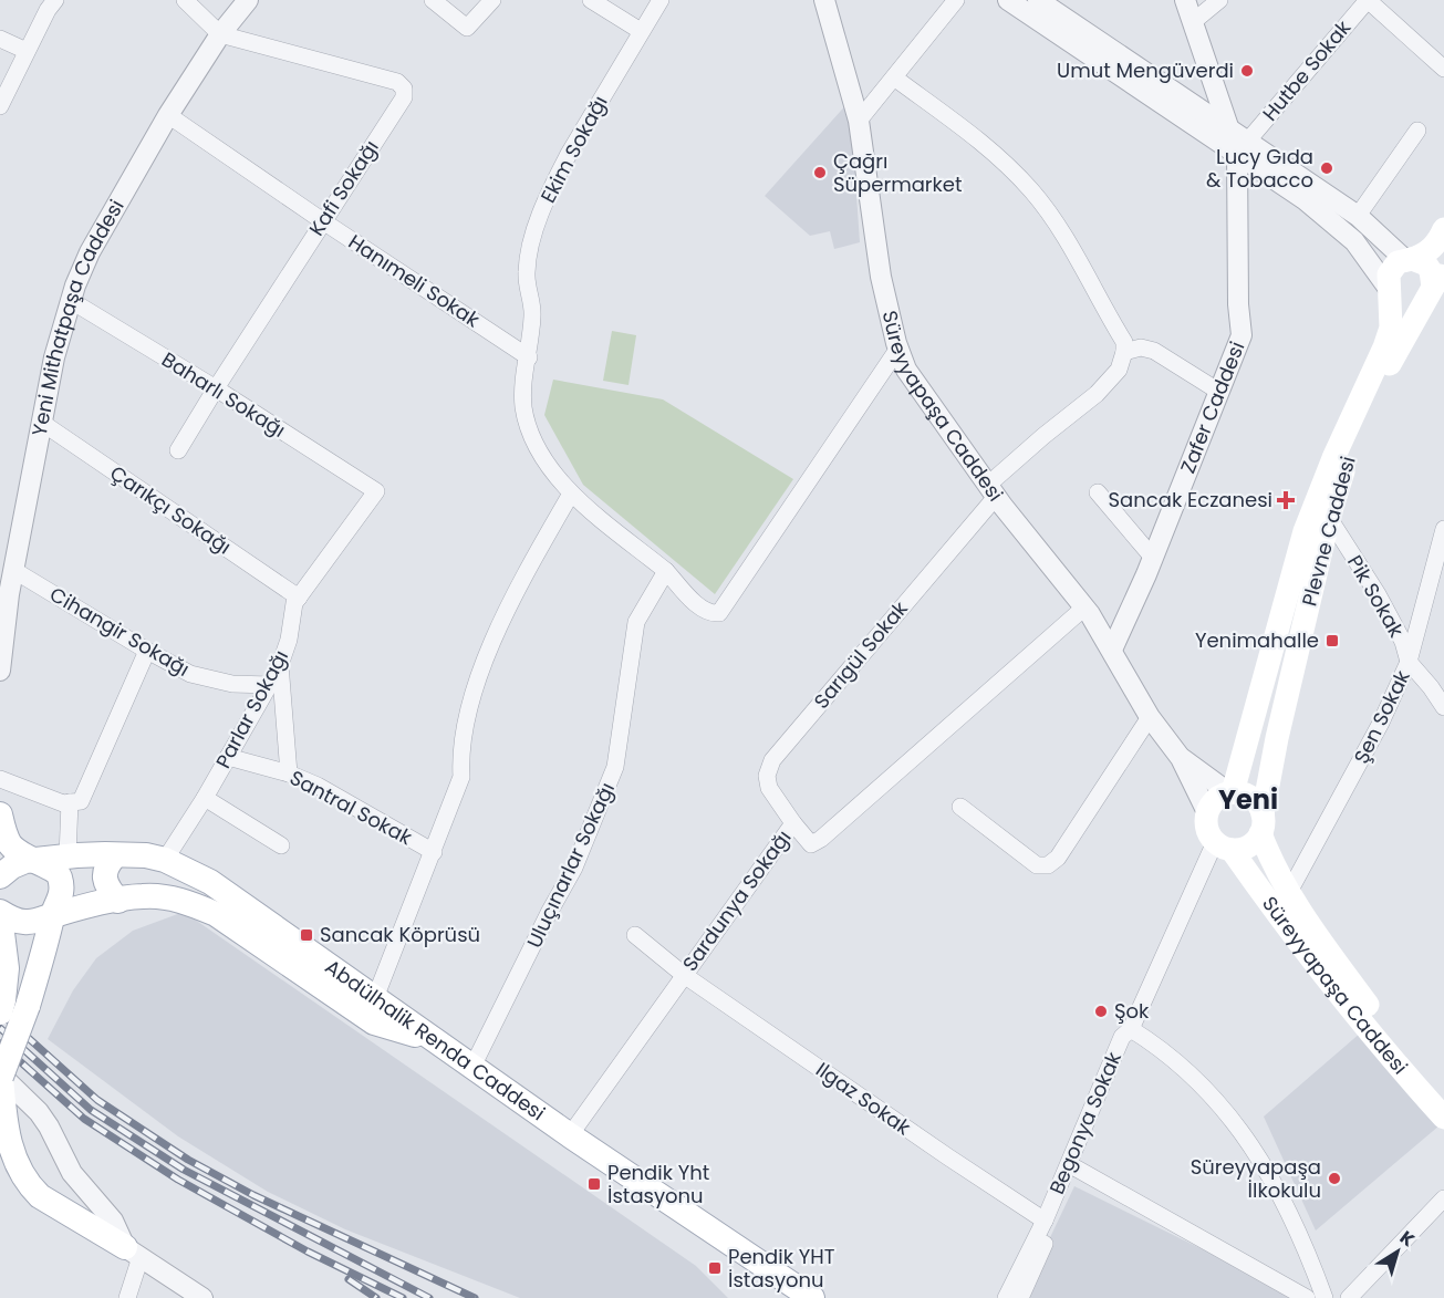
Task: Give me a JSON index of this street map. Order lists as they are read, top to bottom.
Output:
{
  "streets": {
    "main road": ["Süreyyapaşa Caddesi", "Plevne Caddesi", "Abdülhalik Renda Caddesi"],
    "street": [
      "Hutbe Sokak",
      "Ekim Sokağı",
      "Kafi Sokağı",
      "Hanımeli Sokak",
      "Yeni Mithatpaşa Caddesi",
      "Baharlı Sokağı",
      "Zafer Caddesi",
      "Çarıkçı Sokağı",
      "Pik Sokak",
      "Cihangir Sokağı",
      "Sarıgül Sokak",
      "Parlar Sokağı",
      "Şen Sokak",
      "Santral Sokak",
      "Uluçınarlar Sokağı",
      "Sardunya Sokağı",
      "Ilgaz Sokak",
      "Begonya Sokak"
    ]
  },
  "crossings": [
    ["Hutbe Sokak", "Zafer Caddesi"],
    ["Ekim Sokağı", "Hanımeli Sokak"],
    ["Ekim Sokağı", "Uluçınarlar Sokağı"],
    ["Kafi Sokağı", "Hanımeli Sokak"],
    ["Kafi Sokağı", "Yeni Mithatpaşa Caddesi"],
    ["Kafi Sokağı", "Baharlı Sokağı"],
    ["Hanımeli Sokak", "Yeni Mithatpaşa Caddesi"],
    ["Yeni Mithatpaşa Caddesi", "Baharlı Sokağı"],
    ["Yeni Mithatpaşa Caddesi", "Çarıkçı Sokağı"],
    ["Yeni Mithatpaşa Caddesi", "Cihangir Sokağı"],
    ["Baharlı Sokağı", "Parlar Sokağı"],
    ["Süreyyapaşa Caddesi", "Zafer Caddesi"],
    ["Süreyyapaşa Caddesi", "Plevne Caddesi"],
    ["Süreyyapaşa Caddesi", "Sarıgül Sokak"],
    ["Süreyyapaşa Caddesi", "Şen Sokak"],
    ["Süreyyapaşa Caddesi", "Sardunya Sokağı"],
    ["Süreyyapaşa Caddesi", "Begonya Sokak"],
    ["Çarıkçı Sokağı", "Parlar Sokağı"],
    ["Plevne Caddesi", "Pik Sokak"],
    ["Plevne Caddesi", "Begonya Sokak"],
    ["Pik Sokak", "Şen Sokak"],
    ["Cihangir Sokağı", "Parlar Sokağı"],
    ["Sarıgül Sokak", "Sardunya Sokağı"],
    ["Parlar Sokağı", "Santral Sokak"],
    ["Parlar Sokağı", "Abdülhalik Renda Caddesi"],
    ["Uluçınarlar Sokağı", "Abdülhalik Renda Caddesi"],
    ["Sardunya Sokağı", "Abdülhalik Renda Caddesi"],
    ["Sardunya Sokağı", "Ilgaz Sokak"],
    ["Ilgaz Sokak", "Begonya Sokak"]
  ],
  "districts": ["Yeni"],
  "places": {
    "other": [
      "Umut Mengüverdi",
      "Lucy Gıda & Tobacco",
      "Çağrı Süpermarket",
      "Şok",
      "Süreyyapaşa İlkokulu"
    ],
    "health": ["Sancak Eczanesi"],
    "transit": [
      "Yenimahalle",
      "Sancak Köprüsü",
      "Pendik Yht İstasyonu",
      "Pendik YHT İstasyonu"
    ]
  },
  "north": "top right"
}
